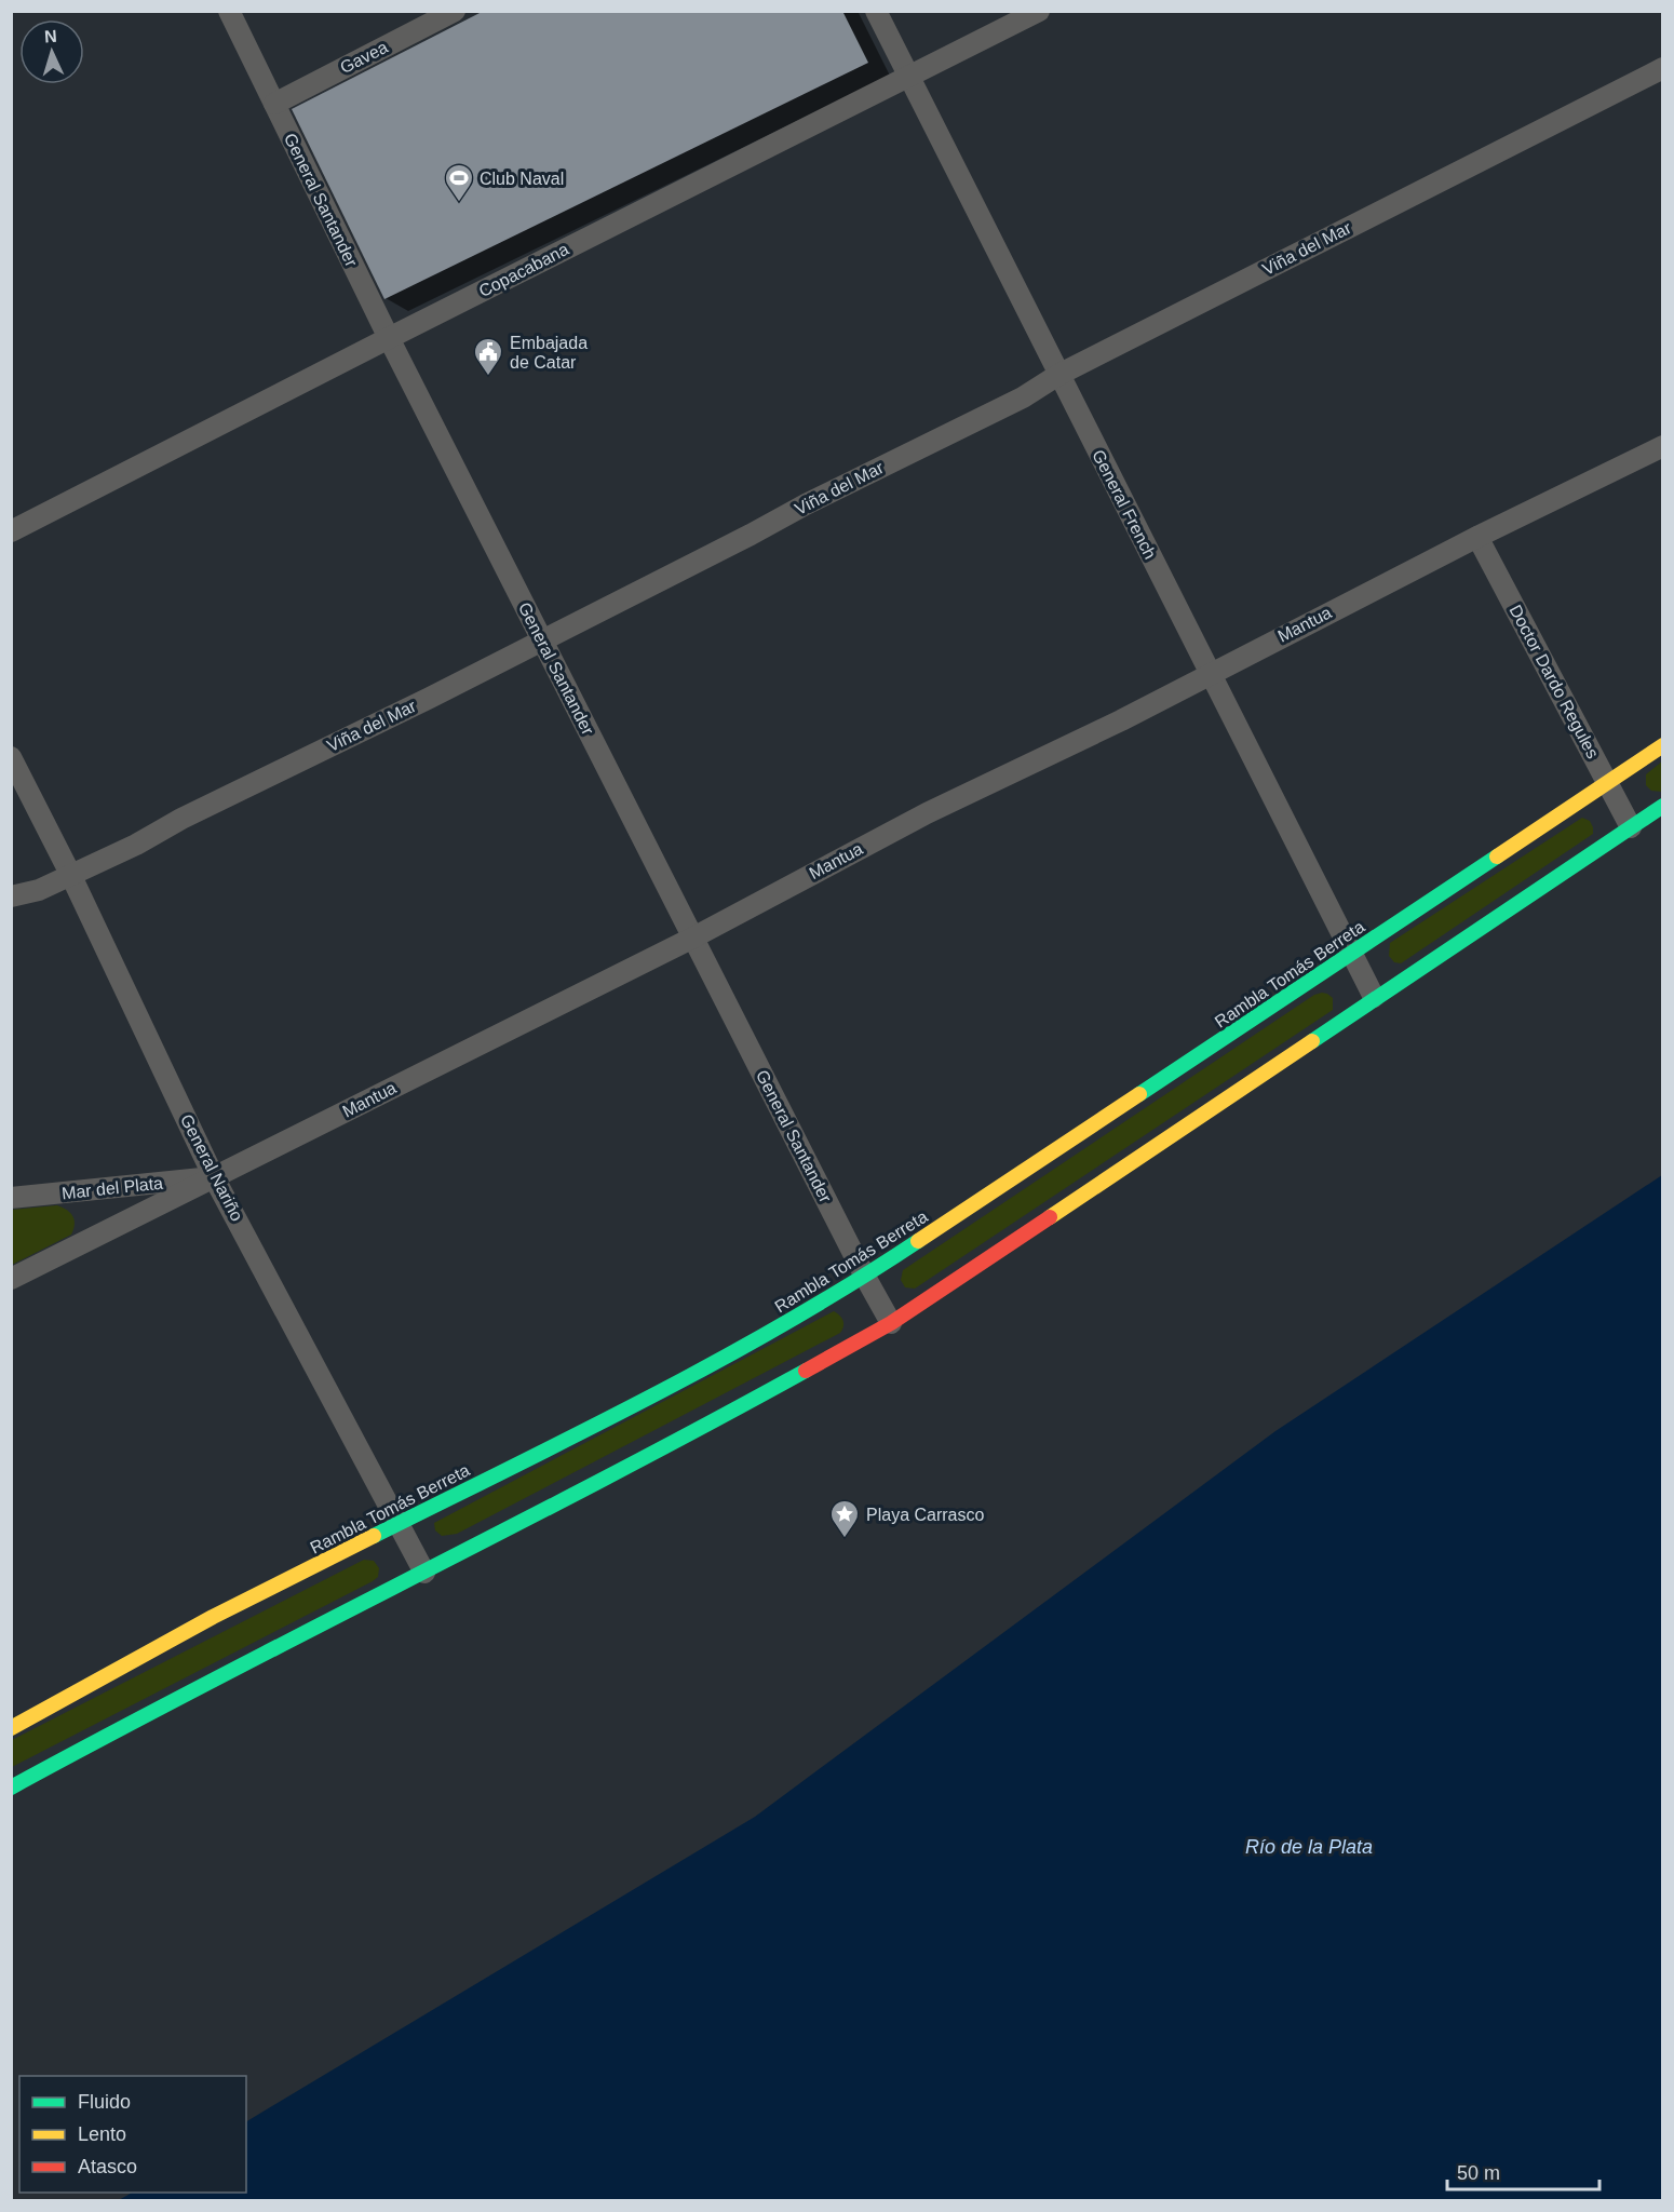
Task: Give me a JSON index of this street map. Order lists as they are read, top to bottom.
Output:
{
  "streets": {
    "main road": ["Rambla Tomás Berreta"],
    "street": [
      "Gavea",
      "General Santander",
      "Viña del Mar",
      "Copacabana",
      "General French",
      "Mantua",
      "Doctor Dardo Regules",
      "General Nariño",
      "Mar del Plata"
    ]
  },
  "crossings": [
    ["Gavea", "General Santander"],
    ["General Santander", "Viña del Mar"],
    ["General Santander", "Copacabana"],
    ["General Santander", "Mantua"],
    ["General Santander", "Rambla Tomás Berreta"],
    ["Viña del Mar", "General French"],
    ["Viña del Mar", "General Nariño"],
    ["Copacabana", "General French"],
    ["General French", "Mantua"],
    ["General French", "Rambla Tomás Berreta"],
    ["Mantua", "Doctor Dardo Regules"],
    ["Mantua", "General Nariño"],
    ["Mantua", "Mar del Plata"],
    ["Doctor Dardo Regules", "Rambla Tomás Berreta"],
    ["Rambla Tomás Berreta", "General Nariño"],
    ["General Nariño", "Mar del Plata"]
  ],
  "water": ["Río de la Plata"],
  "places": {
    "sports": ["Club Naval"],
    "public building": ["Embajada de Catar"],
    "place": ["Playa Carrasco"]
  },
  "legend": ["Fluido", "Lento", "Atasco"],
  "scale_bar": "50 m",
  "north": "top"
}
